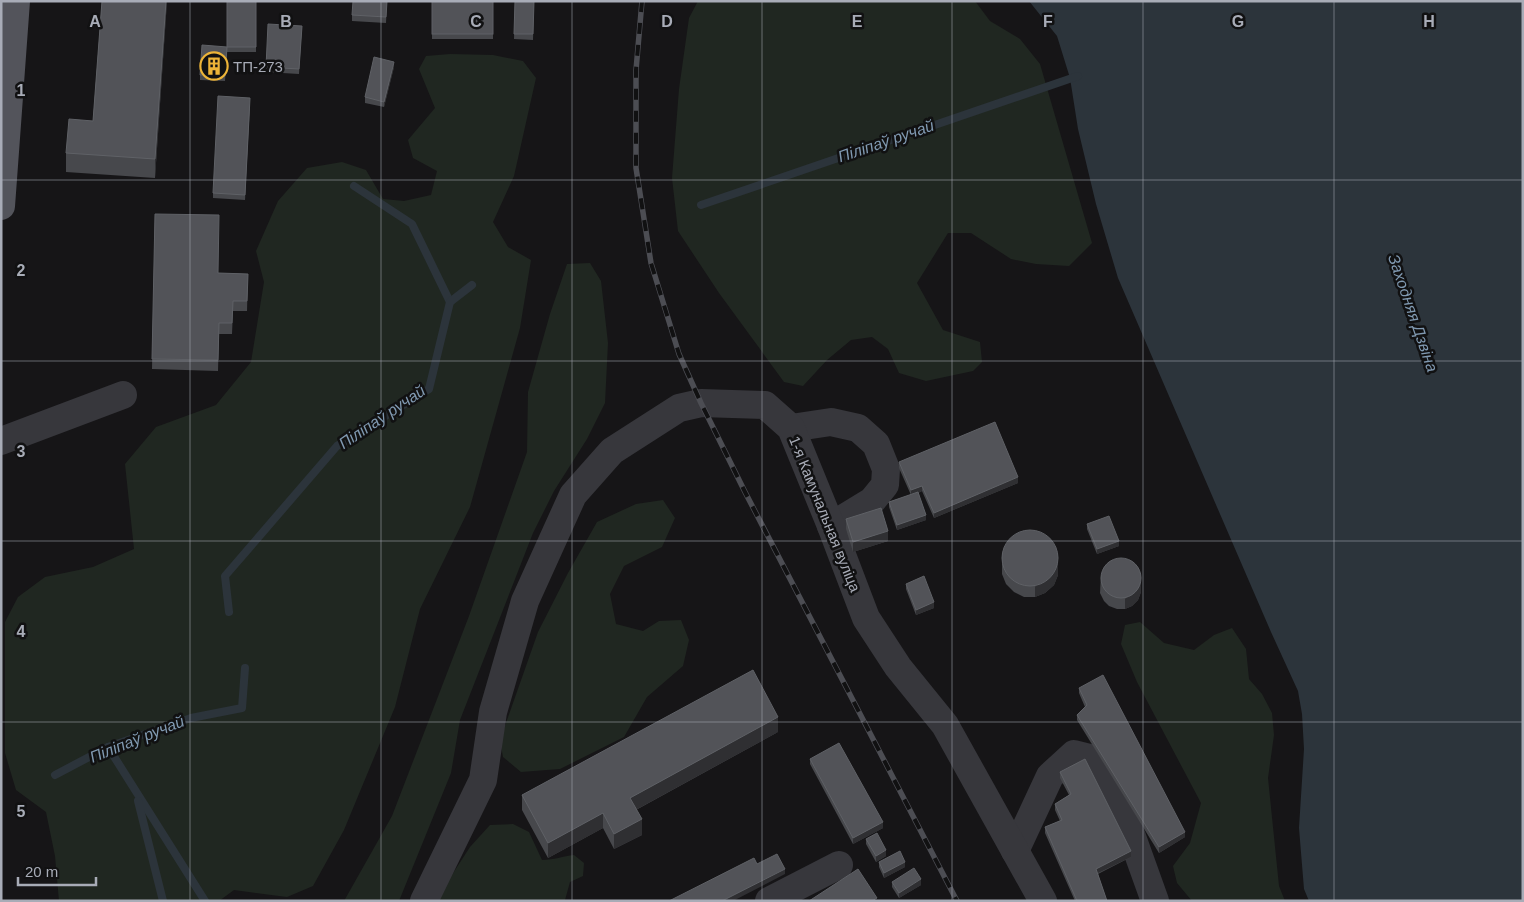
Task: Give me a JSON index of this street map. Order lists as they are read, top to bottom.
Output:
{
  "streets": {
    "street": ["1-я Камунальная вуліца"]
  },
  "water": ["Піліпаў ручай", "Заходняя Дзвіна"],
  "places": {
    "building": ["ТП-273"]
  },
  "scale_bar": "20 m",
  "grid": {
    "columns": [
      "A",
      "B",
      "C",
      "D",
      "E",
      "F",
      "G",
      "H"
    ],
    "rows": [
      "1",
      "2",
      "3",
      "4",
      "5"
    ]
  }
}
